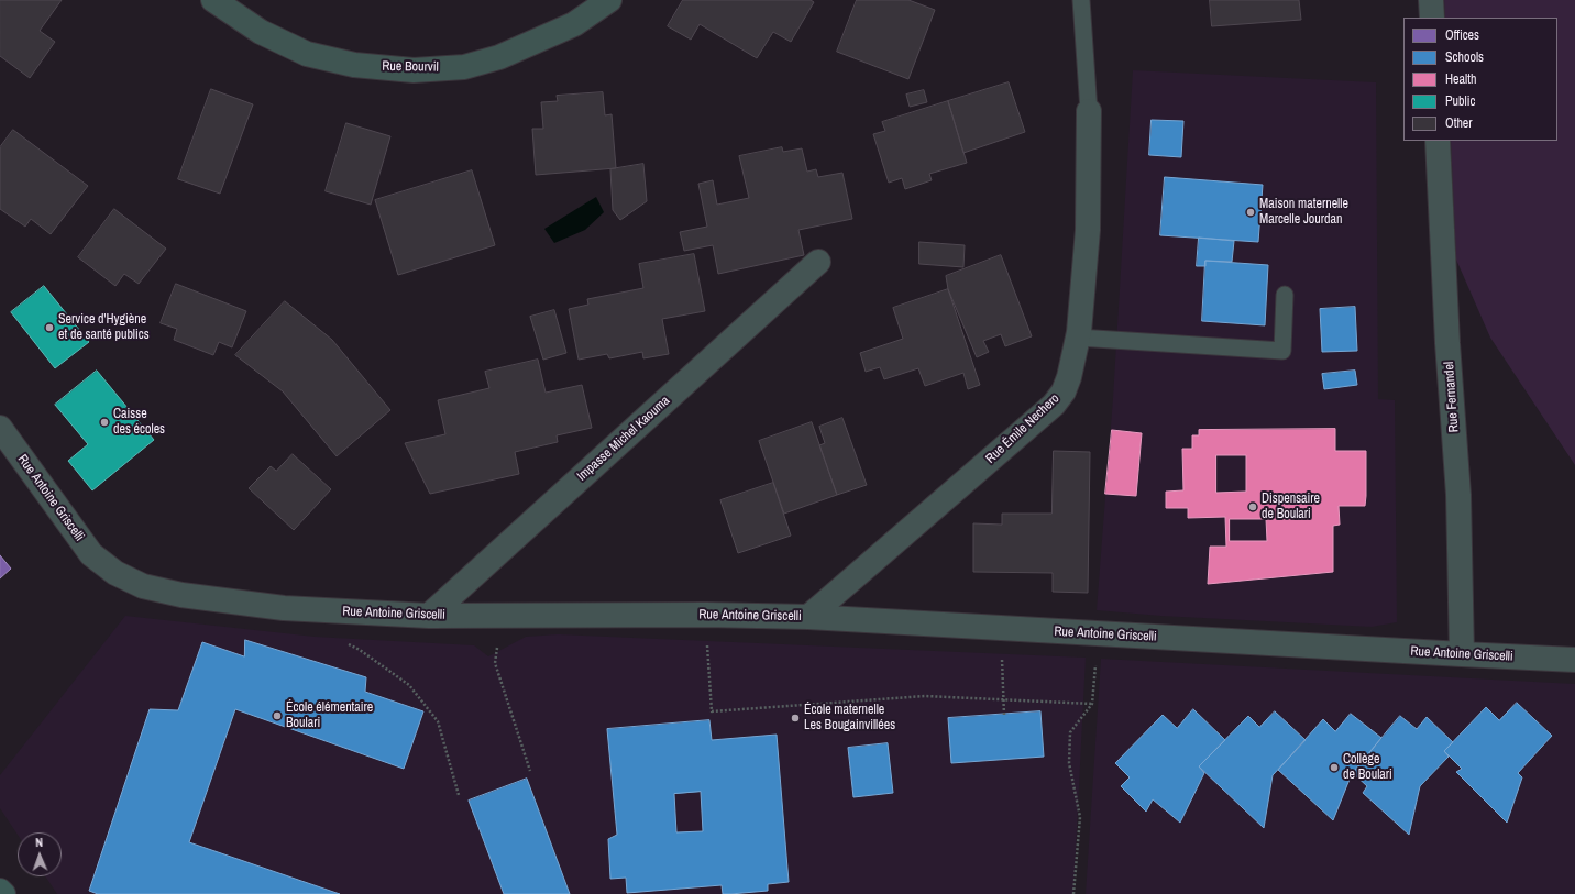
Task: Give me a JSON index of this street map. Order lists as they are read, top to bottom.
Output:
{
  "streets": {
    "street": [
      "Rue Bourvil",
      "Rue Fernandel",
      "Rue Émile Nechero",
      "Impasse Michel Kaouma",
      "Rue Antoine Griscelli"
    ]
  },
  "crossings": [
    ["Rue Fernandel", "Rue Antoine Griscelli"],
    ["Rue Émile Nechero", "Rue Antoine Griscelli"],
    ["Impasse Michel Kaouma", "Rue Antoine Griscelli"]
  ],
  "places": [
    "Maison maternelle Marcelle Jourdan",
    "Service d'Hygiène et de santé publics",
    "Caisse des écoles",
    "Dispensaire de Boulari",
    "École élémentaire Boulari",
    "École maternelle Les Bougainvillées",
    "Collège de Boulari"
  ],
  "legend": [
    "Offices",
    "Schools",
    "Health",
    "Public",
    "Other"
  ],
  "north": "top"
}
